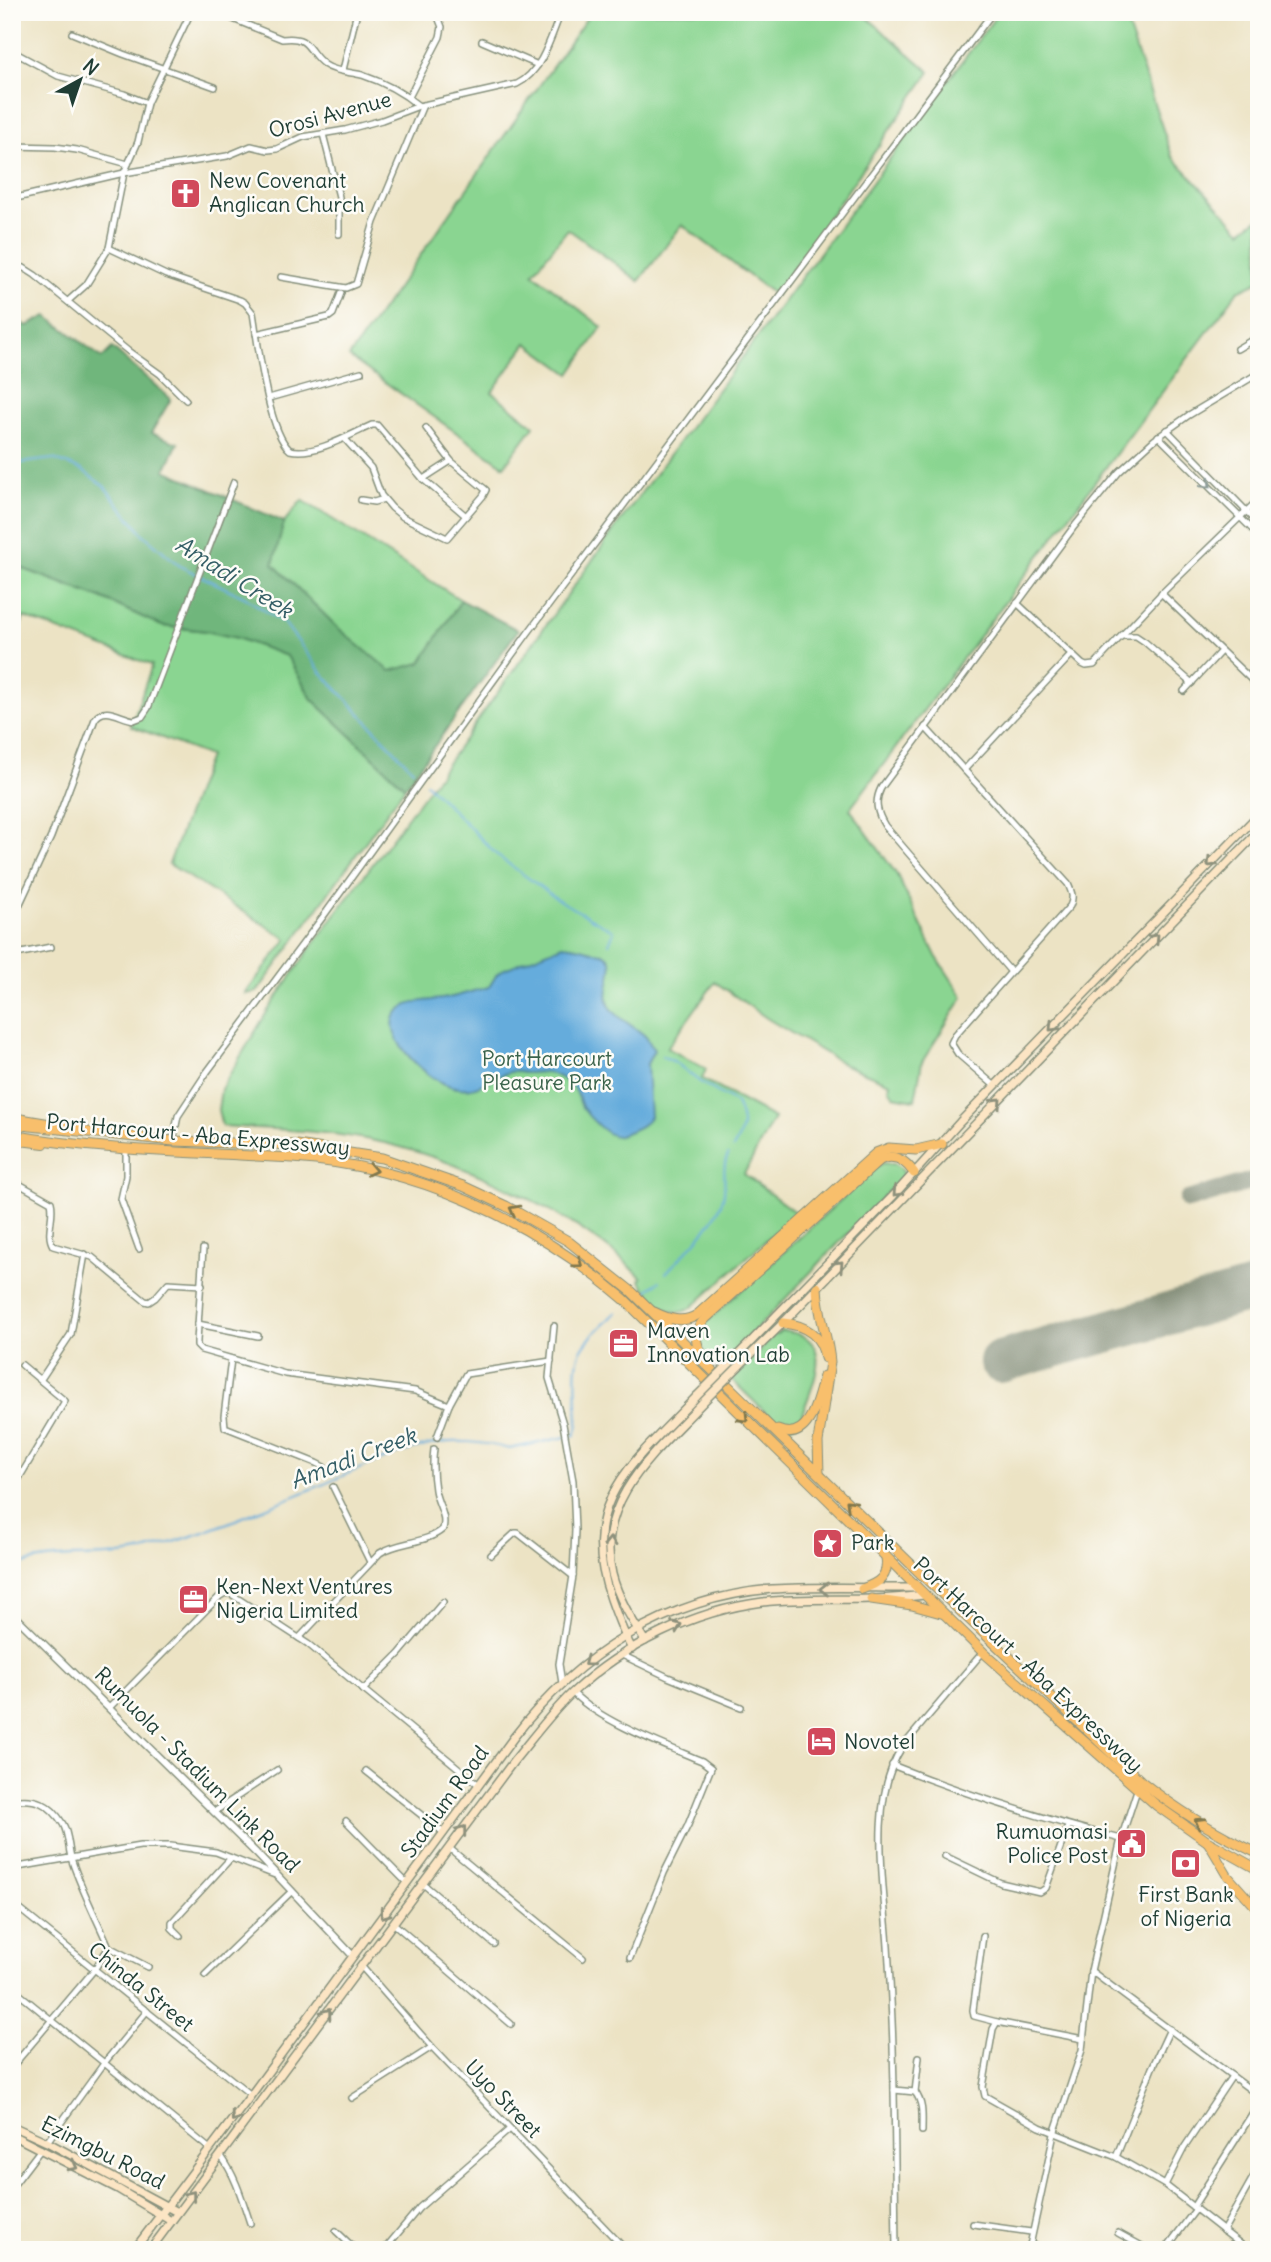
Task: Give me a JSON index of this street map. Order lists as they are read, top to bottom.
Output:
{
  "streets": {
    "highway": ["Port Harcourt - Aba Expressway"],
    "main road": ["Stadium Road", "Ezimgbu Road"],
    "street": [
      "Orosi Avenue",
      "Rumuola - Stadium Link Road",
      "Chinda Street",
      "Uyo Street"
    ]
  },
  "crossings": [
    ["Port Harcourt - Aba Expressway", "Stadium Road"],
    ["Rumuola - Stadium Link Road", "Stadium Road"],
    ["Stadium Road", "Chinda Street"],
    ["Stadium Road", "Uyo Street"],
    ["Stadium Road", "Ezimgbu Road"]
  ],
  "water": ["Amadi Creek"],
  "parks": ["Port Harcourt Pleasure Park"],
  "places": {
    "church": ["New Covenant Anglican Church"],
    "office": ["Maven Innovation Lab", "Ken-Next Ventures Nigeria Limited"],
    "place": ["Park"],
    "hotel": ["Novotel"],
    "public building": ["Rumuomasi Police Post"],
    "bank": ["First Bank of Nigeria"]
  },
  "north": "top right"
}
